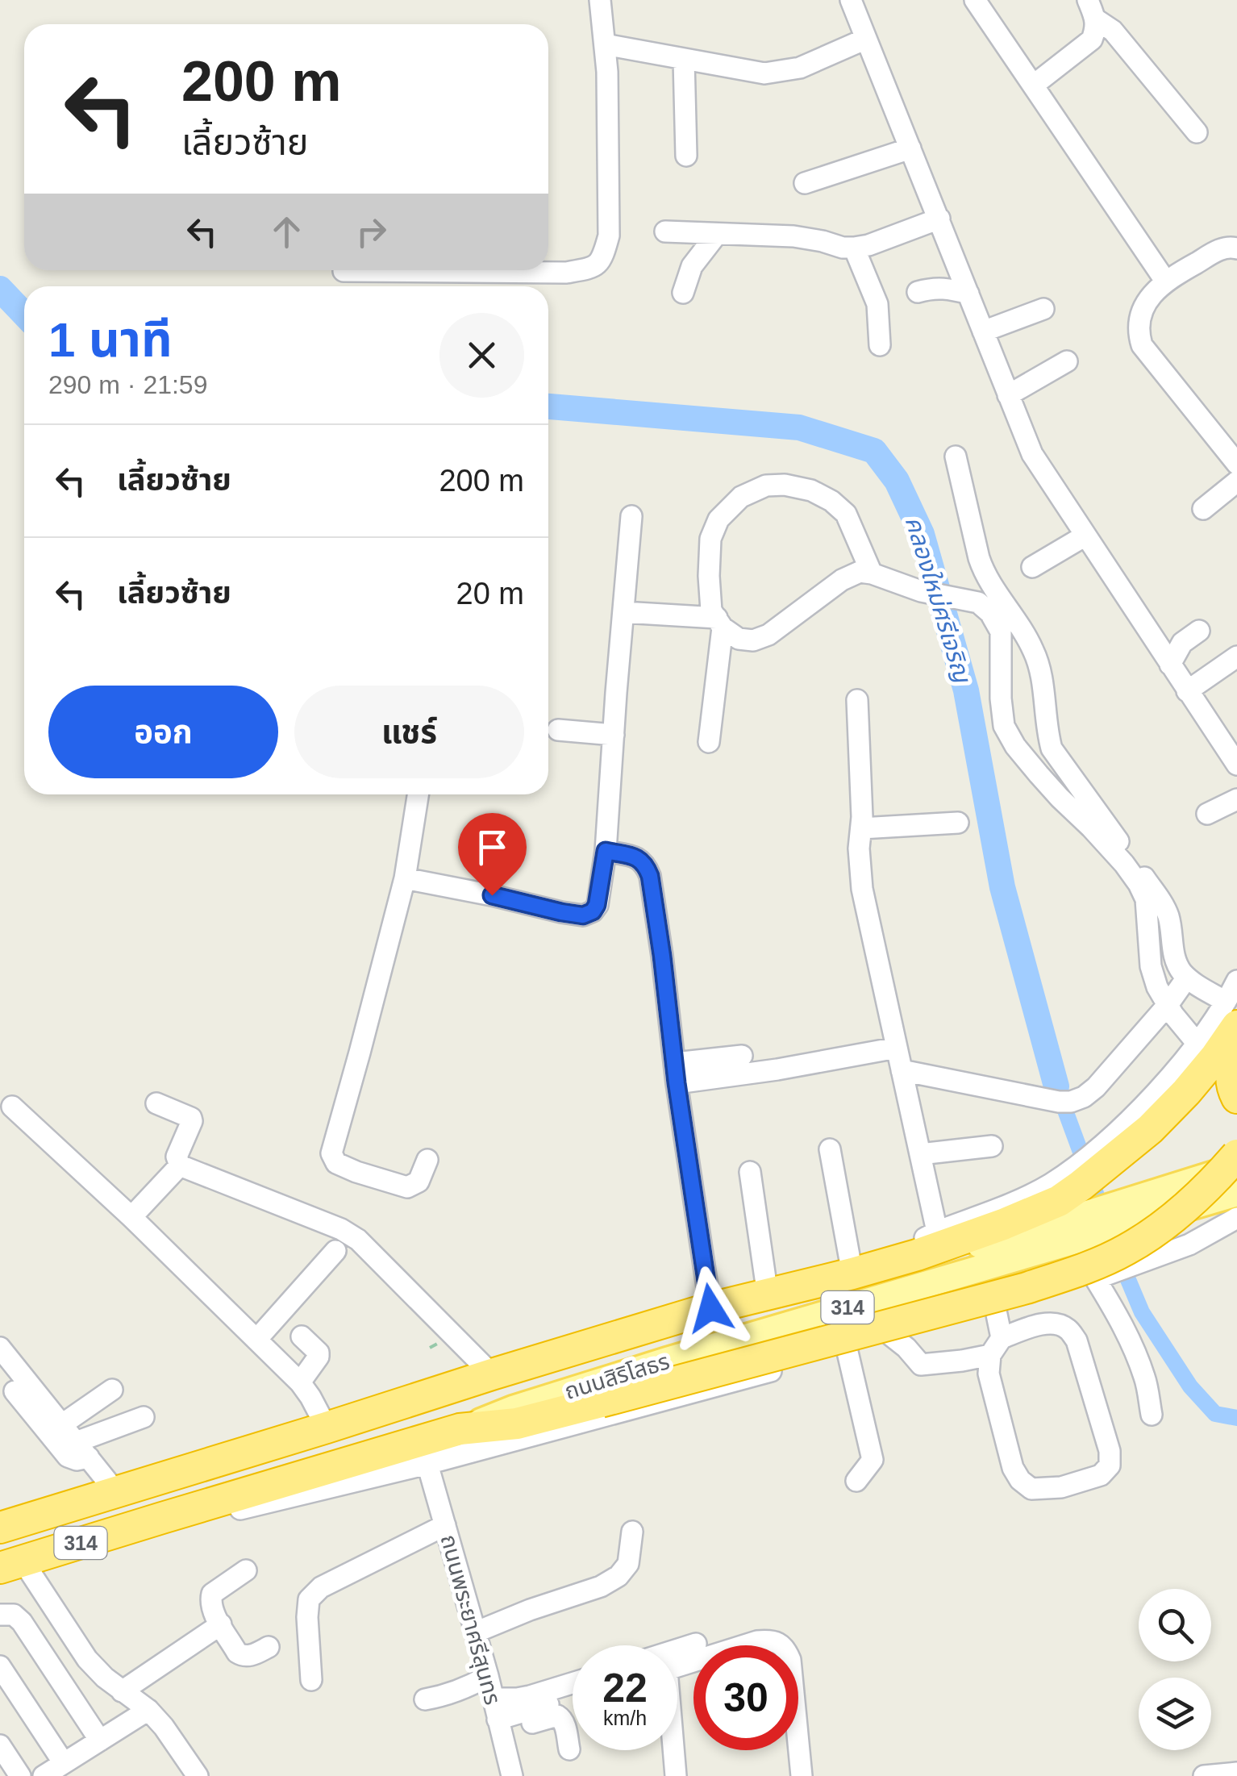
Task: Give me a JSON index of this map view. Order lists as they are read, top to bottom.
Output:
{
  "streets": {
    "highway": ["314", "ถนนสิริโสธร"],
    "street": ["ถนนพระยาศรีสุนทร"]
  },
  "water": ["คลองใหม่ศรีเจริญ"],
  "page": {
    "turn": ["200 m", "เลี้ยวซ้าย"],
    "heading": ["1 นาที", "290 m · 21:59"],
    "list": [
      {
        "name": "เลี้ยวซ้าย",
        "value": "200 m"
      },
      {
        "name": "เลี้ยวซ้าย",
        "value": "20 m"
      }
    ],
    "buttons": ["ออก", "แชร์"],
    "speed": "22 km/h",
    "limit": "30"
  }
}
